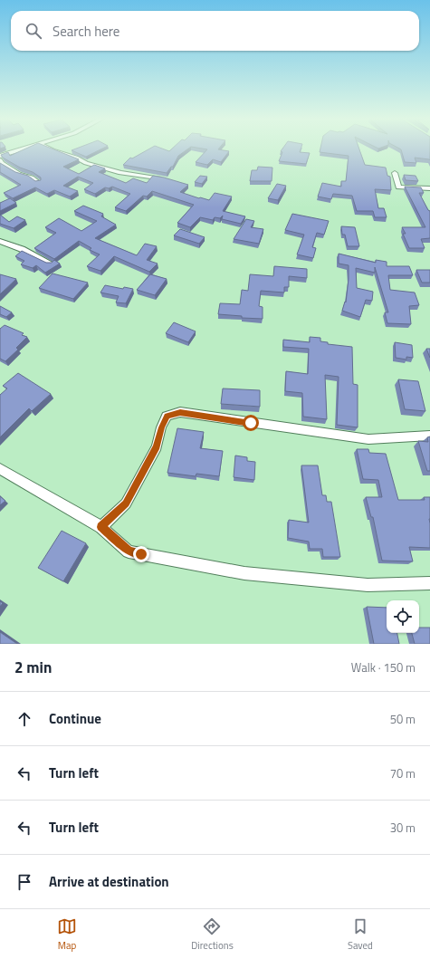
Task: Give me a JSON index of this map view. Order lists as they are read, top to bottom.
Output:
{
  "page": {
    "search": "Search here",
    "heading": ["2 min", "Walk · 150 m"],
    "list": [
      ["Continue", "50 m"],
      ["Turn left", "70 m"],
      ["Turn left", "30 m"],
      "Arrive at destination"
    ],
    "nav": ["Map", "Directions", "Saved"]
  }
}
